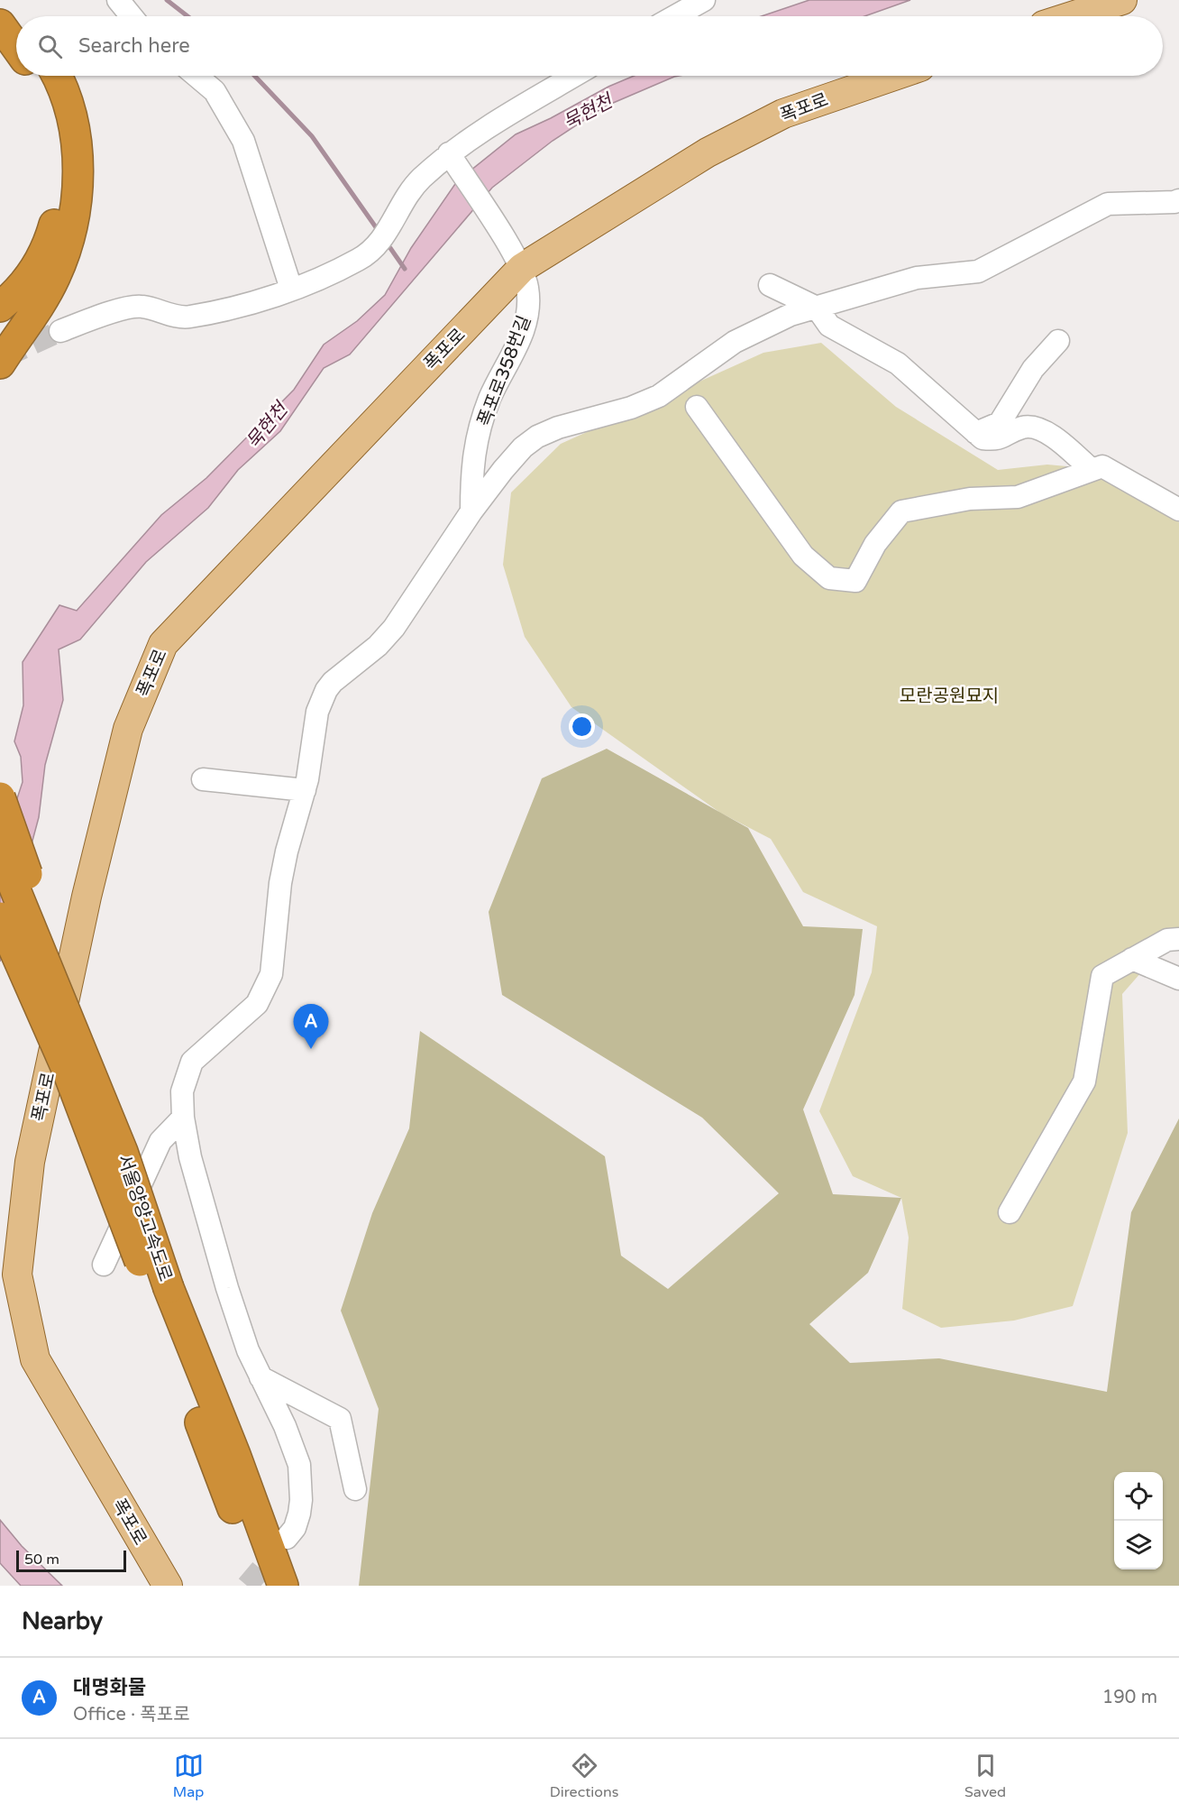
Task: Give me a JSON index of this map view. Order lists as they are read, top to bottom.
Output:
{
  "streets": {
    "highway": ["서울양양고속도로"],
    "main road": ["폭포로"],
    "street": ["폭포로358번길"]
  },
  "crossings": [
    ["폭포로", "폭포로358번길"]
  ],
  "water": ["묵현천"],
  "parks": ["모란공원묘지"],
  "scale_bar": "50 m",
  "page": {
    "search": "Search here",
    "pins": "A",
    "scale": "50 m",
    "heading": "Nearby",
    "list": [
      {
        "mark": "A",
        "name": "대명화물",
        "note": "Office · 폭포로",
        "value": "190 m"
      }
    ],
    "nav": ["Map", "Directions", "Saved"]
  }
}
